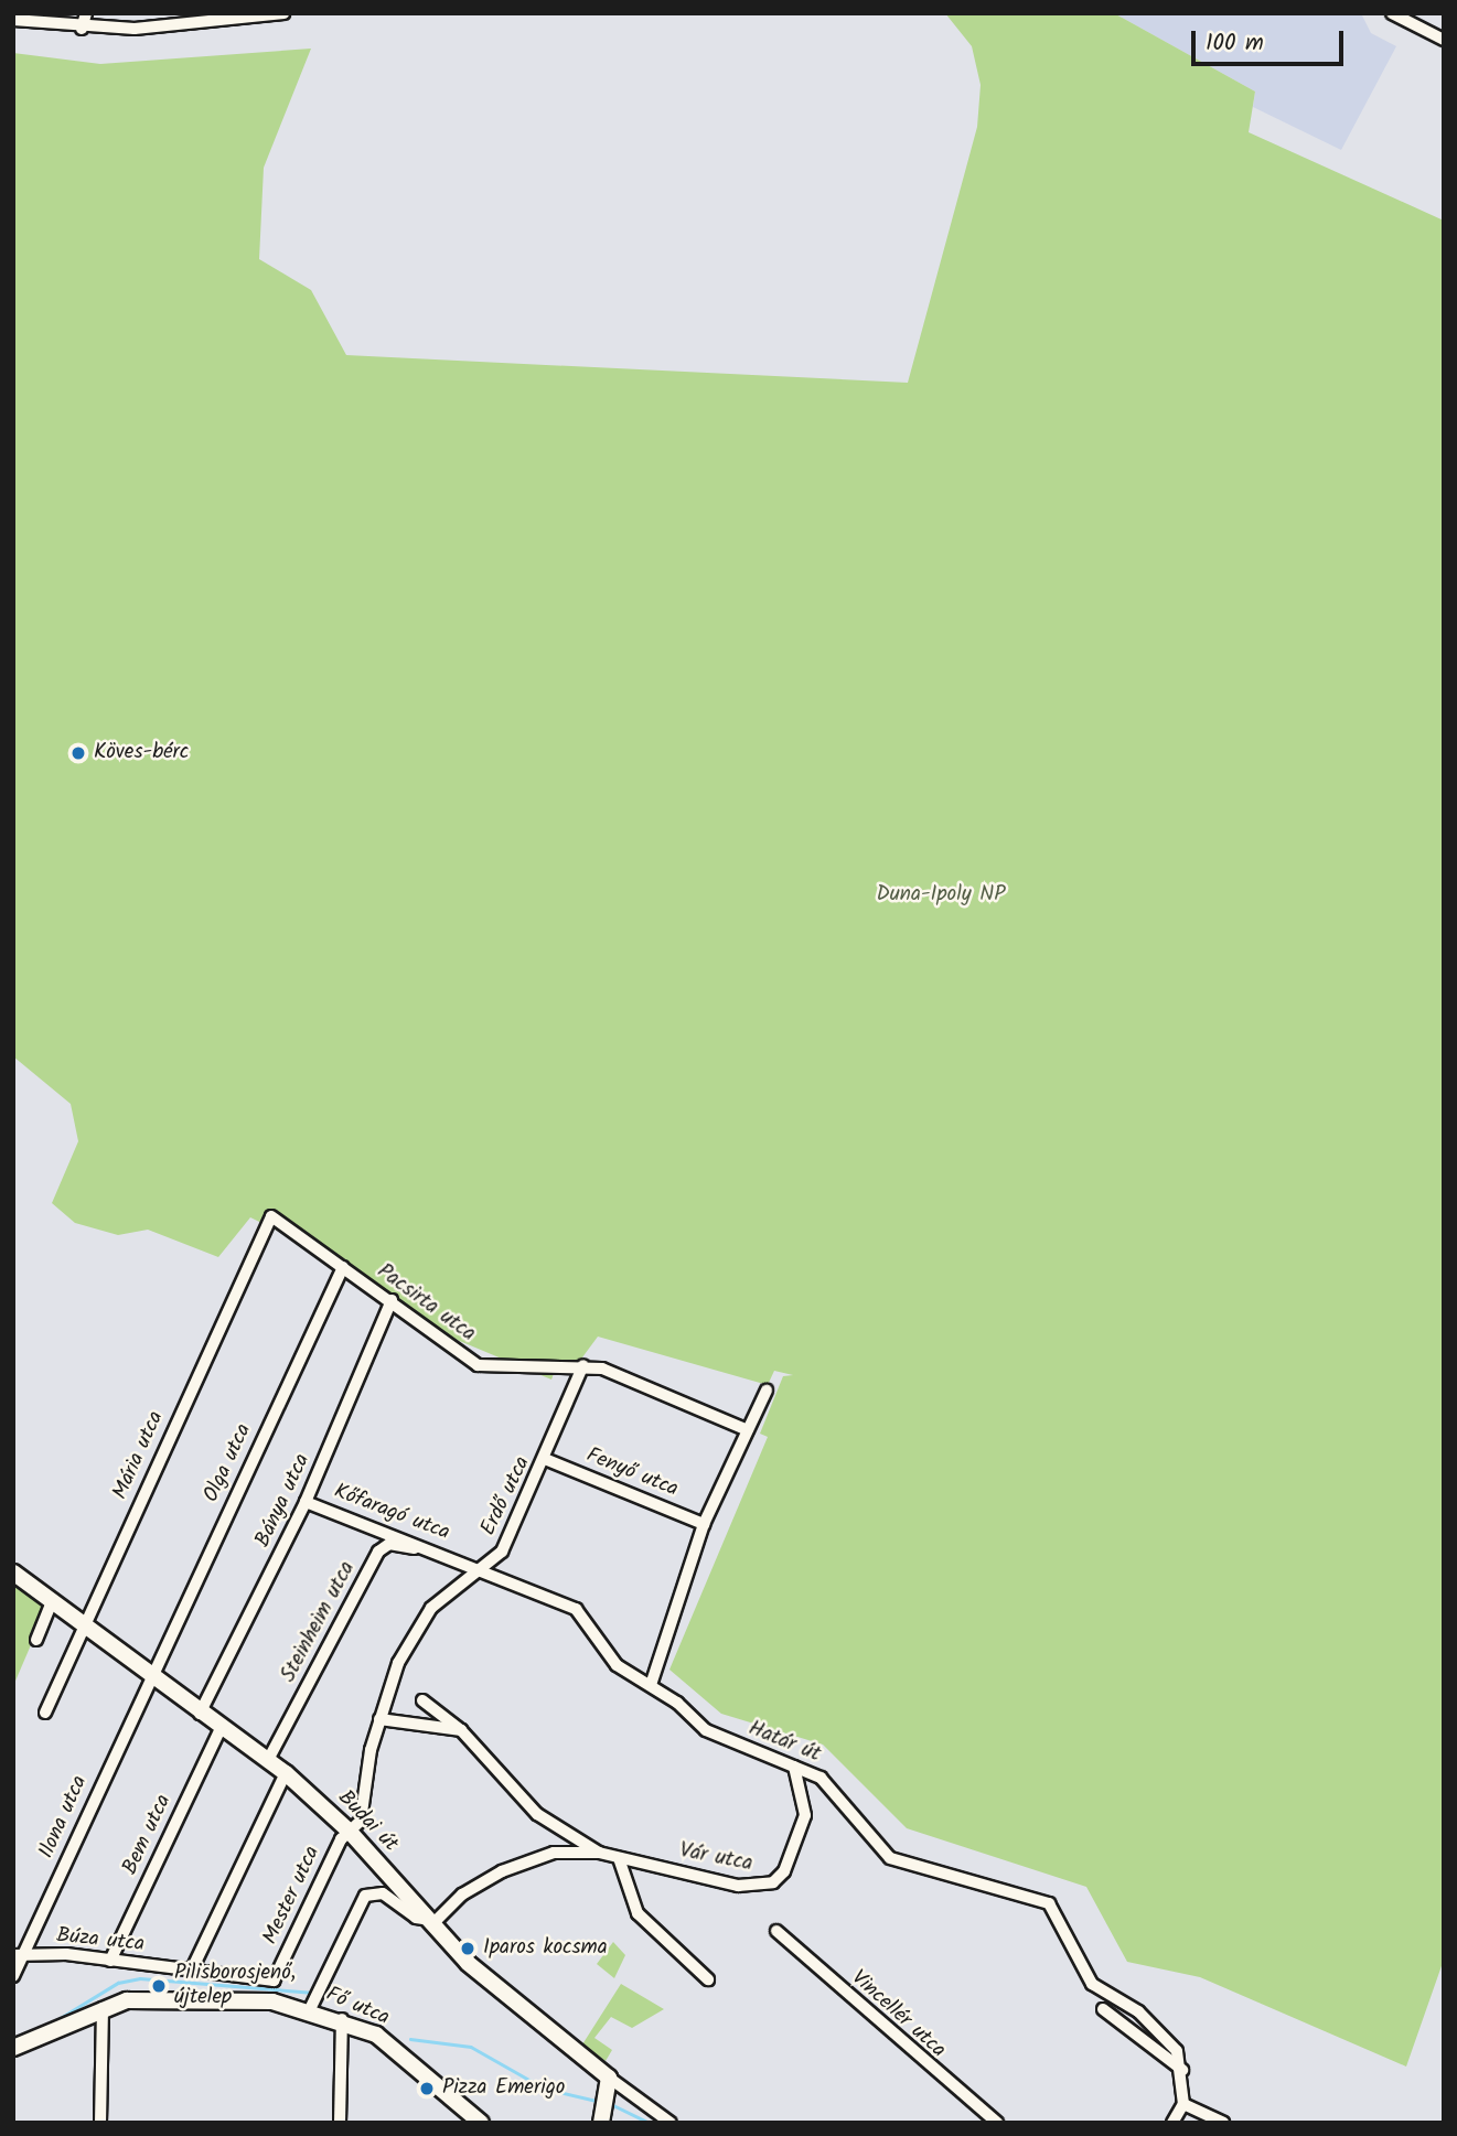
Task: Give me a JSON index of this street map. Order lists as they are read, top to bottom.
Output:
{
  "streets": {
    "street": [
      "Pacsirta utca",
      "Mária utca",
      "Olga utca",
      "Fenyő utca",
      "Erdő utca",
      "Bánya utca",
      "Kőfaragó utca",
      "Steinheim utca",
      "Határ út",
      "Ilona utca",
      "Budai út",
      "Bem utca",
      "Vár utca",
      "Mester utca",
      "Búza utca",
      "Fő utca",
      "Vincellér utca"
    ]
  },
  "crossings": [
    ["Pacsirta utca", "Mária utca"],
    ["Pacsirta utca", "Olga utca"],
    ["Pacsirta utca", "Erdő utca"],
    ["Pacsirta utca", "Bánya utca"],
    ["Mária utca", "Budai út"],
    ["Olga utca", "Ilona utca"],
    ["Olga utca", "Budai út"],
    ["Fenyő utca", "Erdő utca"],
    ["Erdő utca", "Kőfaragó utca"],
    ["Erdő utca", "Budai út"],
    ["Erdő utca", "Mester utca"],
    ["Bánya utca", "Kőfaragó utca"],
    ["Bánya utca", "Budai út"],
    ["Kőfaragó utca", "Steinheim utca"],
    ["Kőfaragó utca", "Határ út"],
    ["Steinheim utca", "Budai út"],
    ["Határ út", "Vár utca"],
    ["Ilona utca", "Budai út"],
    ["Ilona utca", "Búza utca"],
    ["Budai út", "Bem utca"],
    ["Budai út", "Mester utca"],
    ["Bem utca", "Búza utca"],
    ["Mester utca", "Búza utca"]
  ],
  "parks": ["Duna-Ipoly NP"],
  "places": [
    "Köves-bérc",
    "Iparos kocsma",
    "Pilisborosjenő, újtelep",
    "Pizza Emerigo"
  ],
  "scale_bar": "100 m"
}
